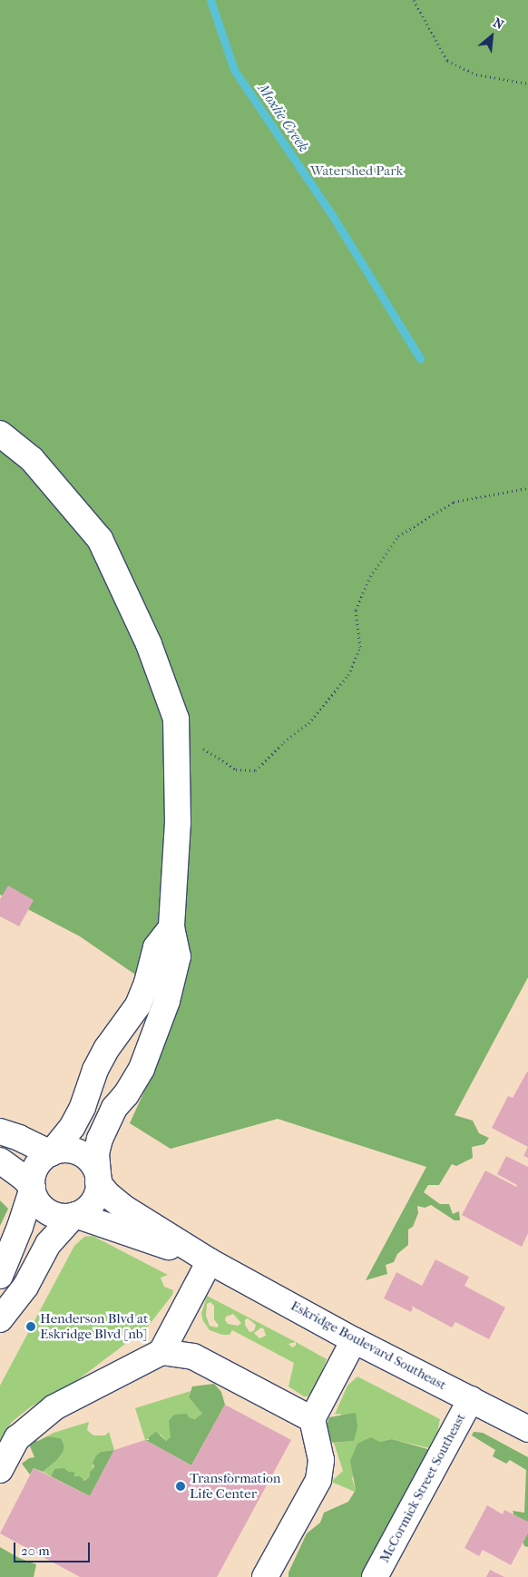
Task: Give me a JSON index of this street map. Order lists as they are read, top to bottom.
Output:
{
  "streets": {
    "main road": ["Eskridge Boulevard Southeast", "McCormick Street Southeast"]
  },
  "crossings": [
    ["Eskridge Boulevard Southeast", "McCormick Street Southeast"]
  ],
  "water": ["Moxlie Creek"],
  "parks": ["Watershed Park"],
  "places": ["Henderson Blvd at Eskridge Blvd [nb]", "Transformation Life Center"],
  "scale_bar": "20 m",
  "north": "top right"
}
